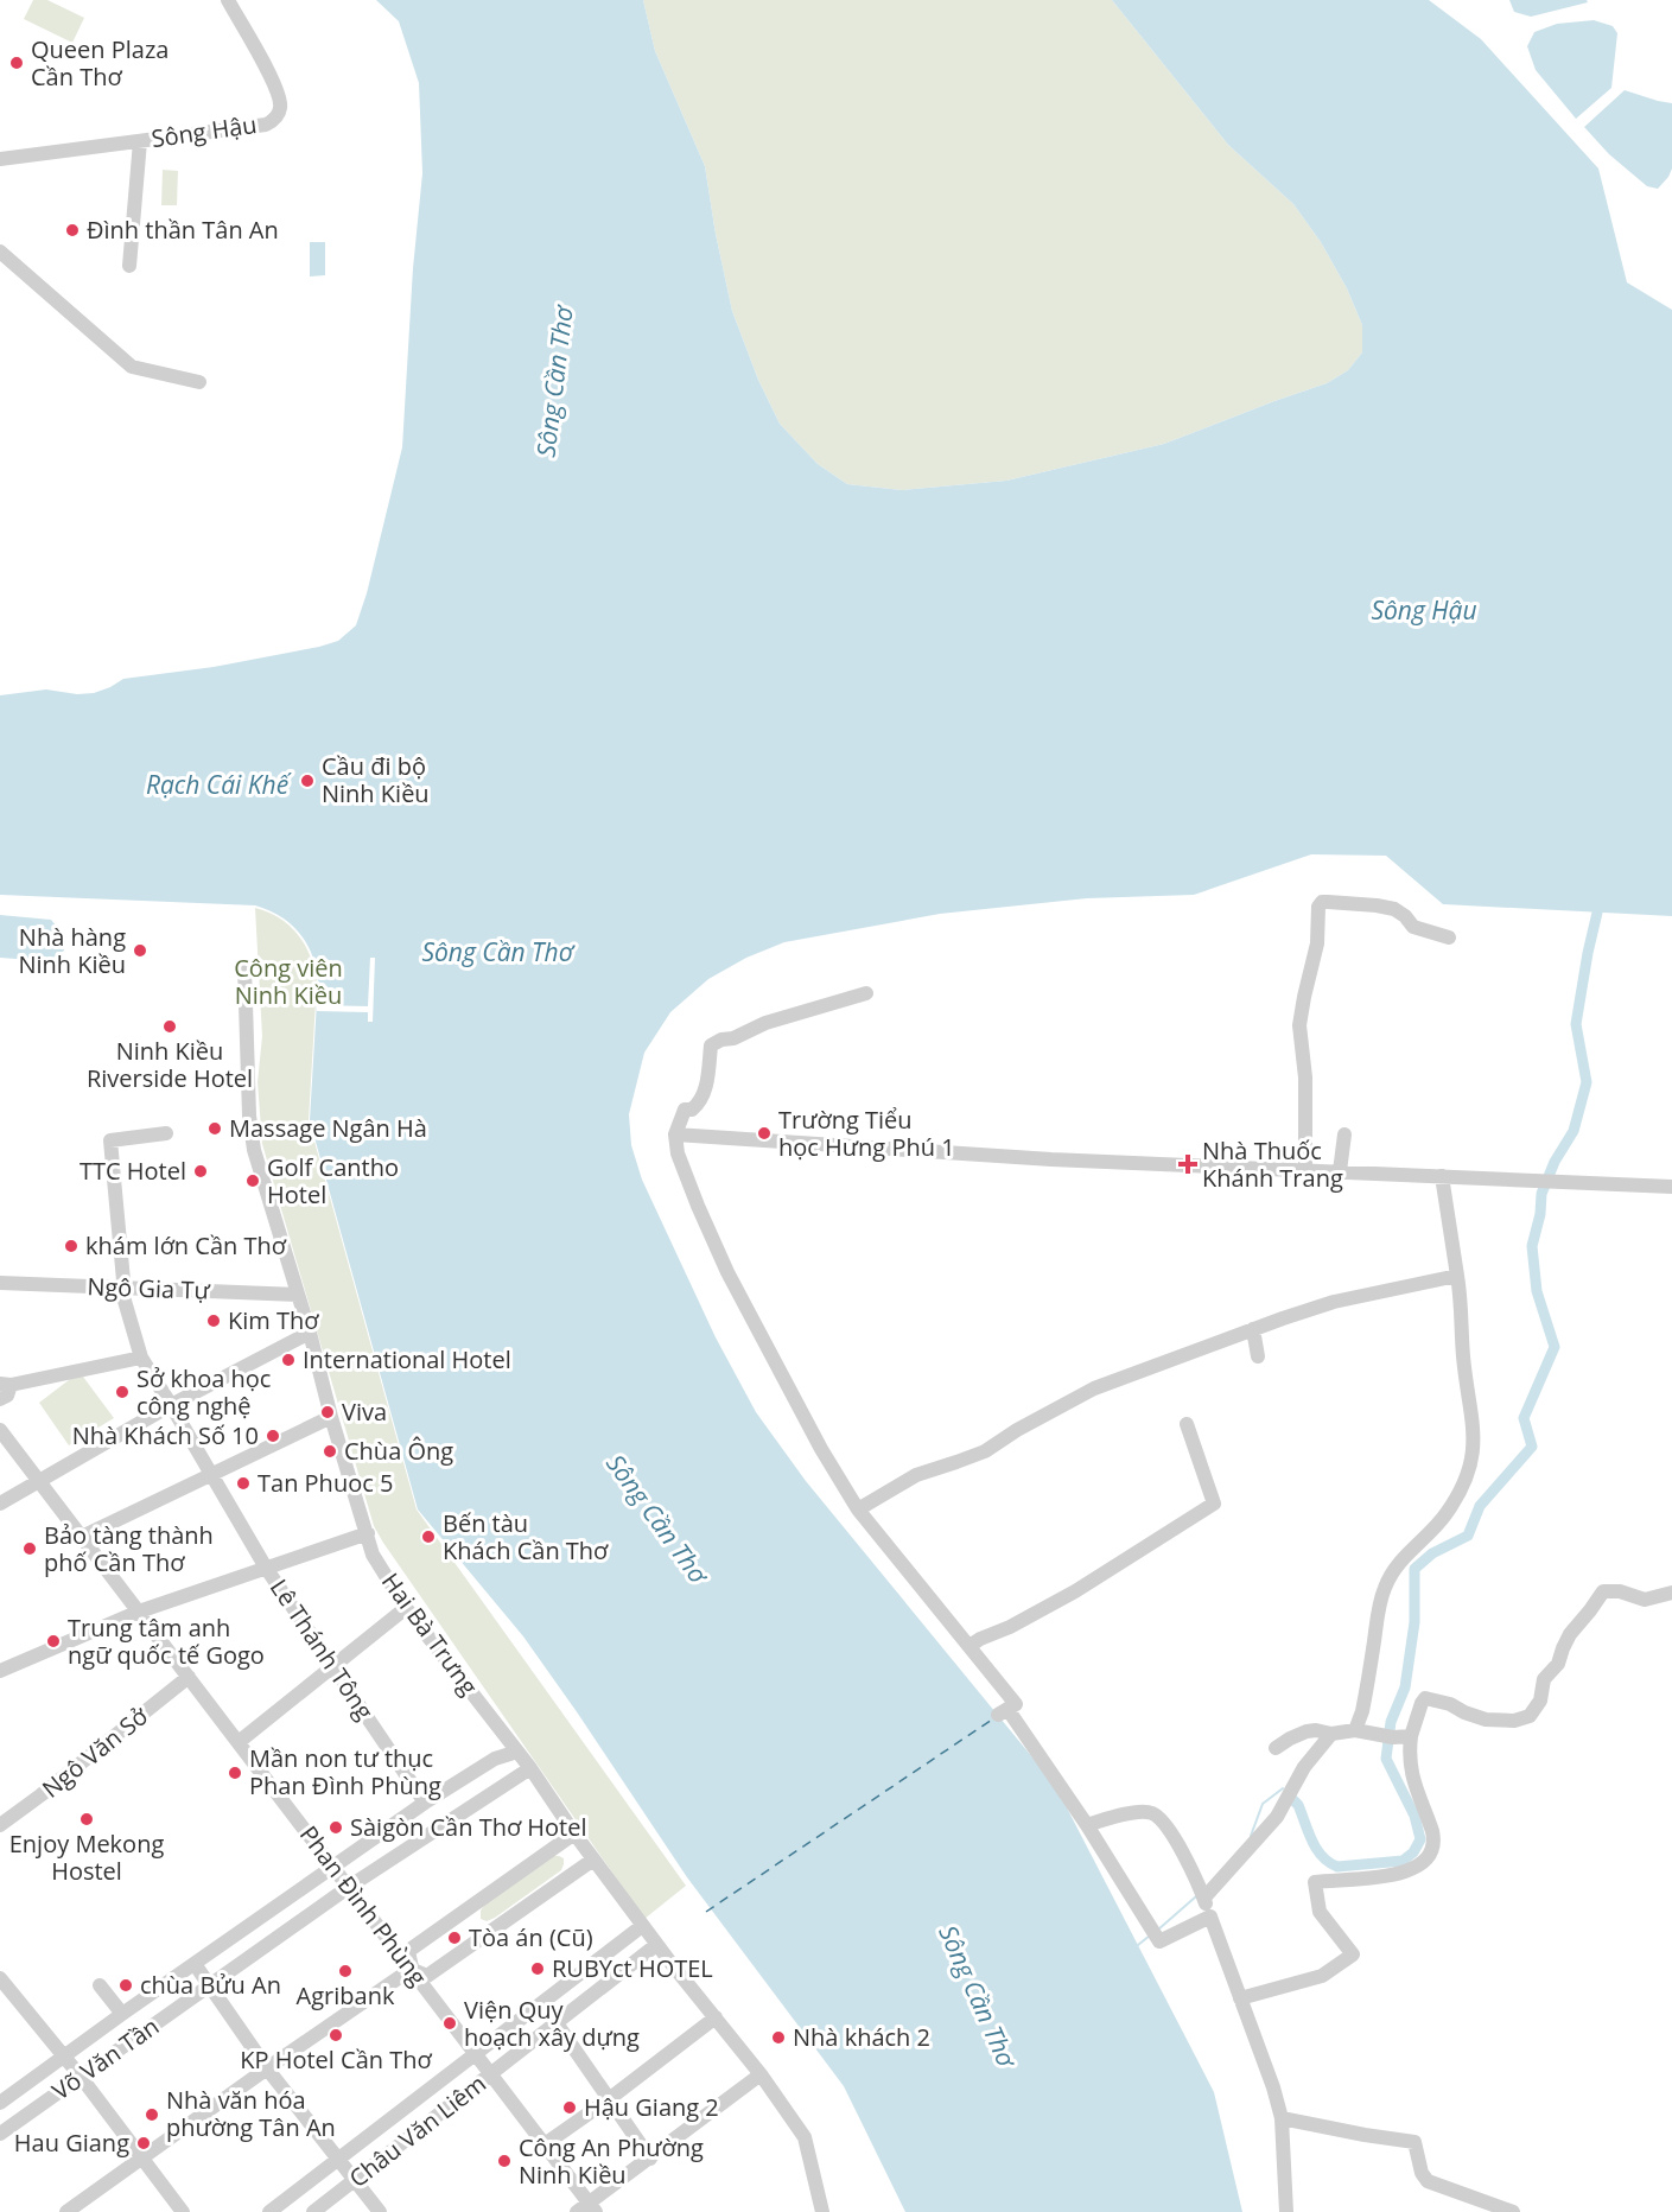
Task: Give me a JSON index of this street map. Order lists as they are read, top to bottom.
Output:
{
  "streets": {
    "street": [
      "Sông Hậu",
      "Ngô Gia Tự",
      "Hai Bà Trưng",
      "Lê Thánh Tông",
      "Ngô Văn Sở",
      "Phan Đình Phùng",
      "Võ Văn Tần",
      "Châu Văn Liêm"
    ]
  },
  "crossings": [
    ["Ngô Gia Tự", "Hai Bà Trưng"],
    ["Ngô Gia Tự", "Lê Thánh Tông"],
    ["Hai Bà Trưng", "Võ Văn Tần"],
    ["Hai Bà Trưng", "Châu Văn Liêm"],
    ["Ngô Văn Sở", "Phan Đình Phùng"],
    ["Phan Đình Phùng", "Võ Văn Tần"],
    ["Phan Đình Phùng", "Châu Văn Liêm"]
  ],
  "water": ["Sông Cần Thơ", "Sông Hậu", "Rạch Cái Khế"],
  "parks": ["Công viên Ninh Kiều"],
  "places": {
    "other": [
      "Queen Plaza Cần Thơ",
      "Đình thần Tân An",
      "Cầu đi bộ Ninh Kiều",
      "Nhà hàng Ninh Kiều",
      "Ninh Kiều Riverside Hotel",
      "Massage Ngân Hà",
      "Trường Tiểu học Hưng Phú 1",
      "TTC Hotel",
      "Golf Cantho Hotel",
      "khám lớn Cần Thơ",
      "Kim Thơ",
      "International Hotel",
      "Sở khoa học công nghệ",
      "Viva",
      "Nhà Khách Số 10",
      "Chùa Ông",
      "Tan Phuoc 5",
      "Bến tàu Khách Cần Thơ",
      "Bảo tàng thành phố Cần Thơ",
      "Trung tâm anh ngữ quốc tế Gogo",
      "Mần non tư thục Phan Đình Phùng",
      "Enjoy Mekong Hostel",
      "Sàigòn Cần Thơ Hotel",
      "Tòa án (Cũ)",
      "RUBYct HOTEL",
      "Agribank",
      "chùa Bửu An",
      "Viện Quy hoạch xây dựng",
      "KP Hotel Cần Thơ",
      "Nhà khách 2",
      "Hậu Giang 2",
      "Nhà văn hóa phường Tân An",
      "Hau Giang",
      "Công An Phường Ninh Kiều"
    ],
    "health": ["Nhà Thuốc Khánh Trang"]
  }
}
